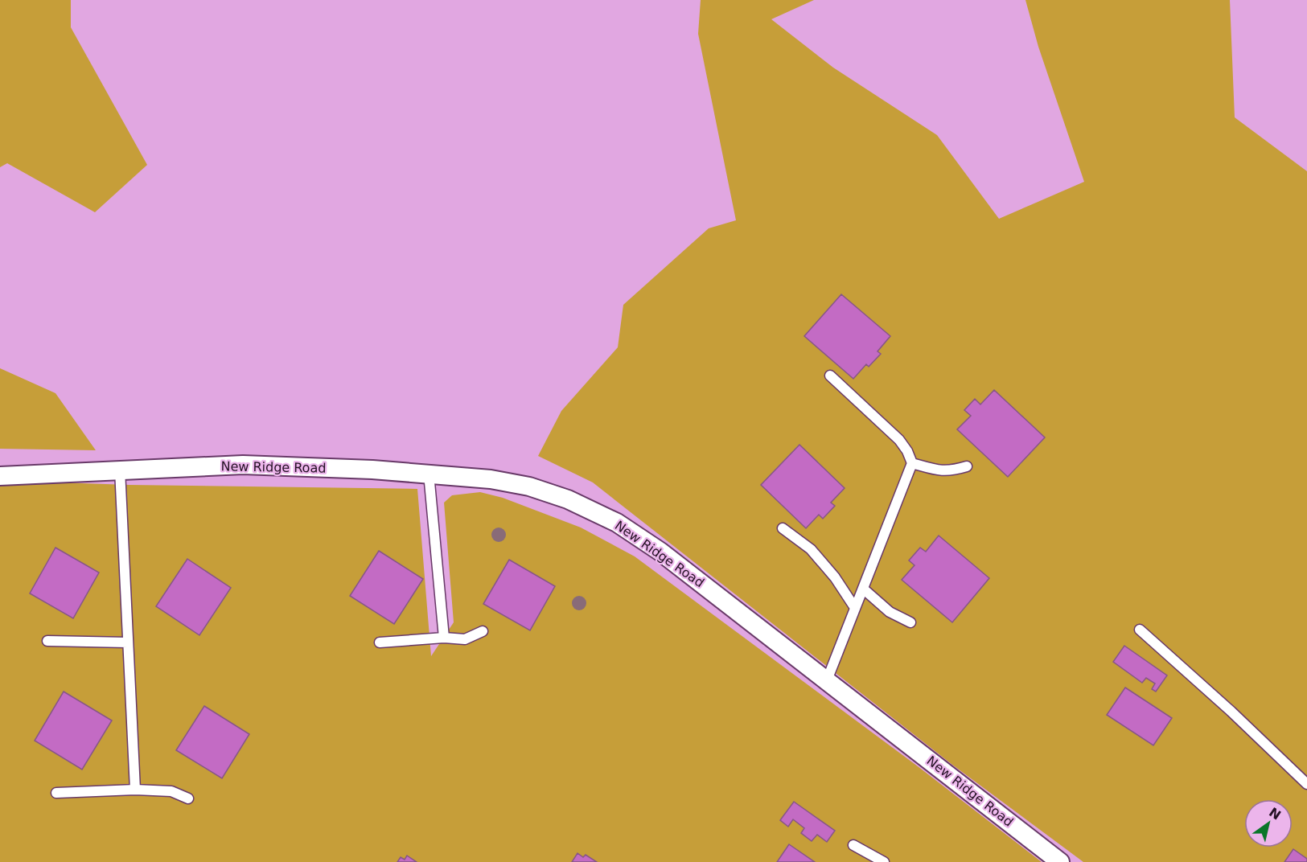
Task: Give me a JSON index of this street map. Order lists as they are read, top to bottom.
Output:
{
  "streets": {
    "street": ["New Ridge Road"]
  },
  "north": "top right"
}
